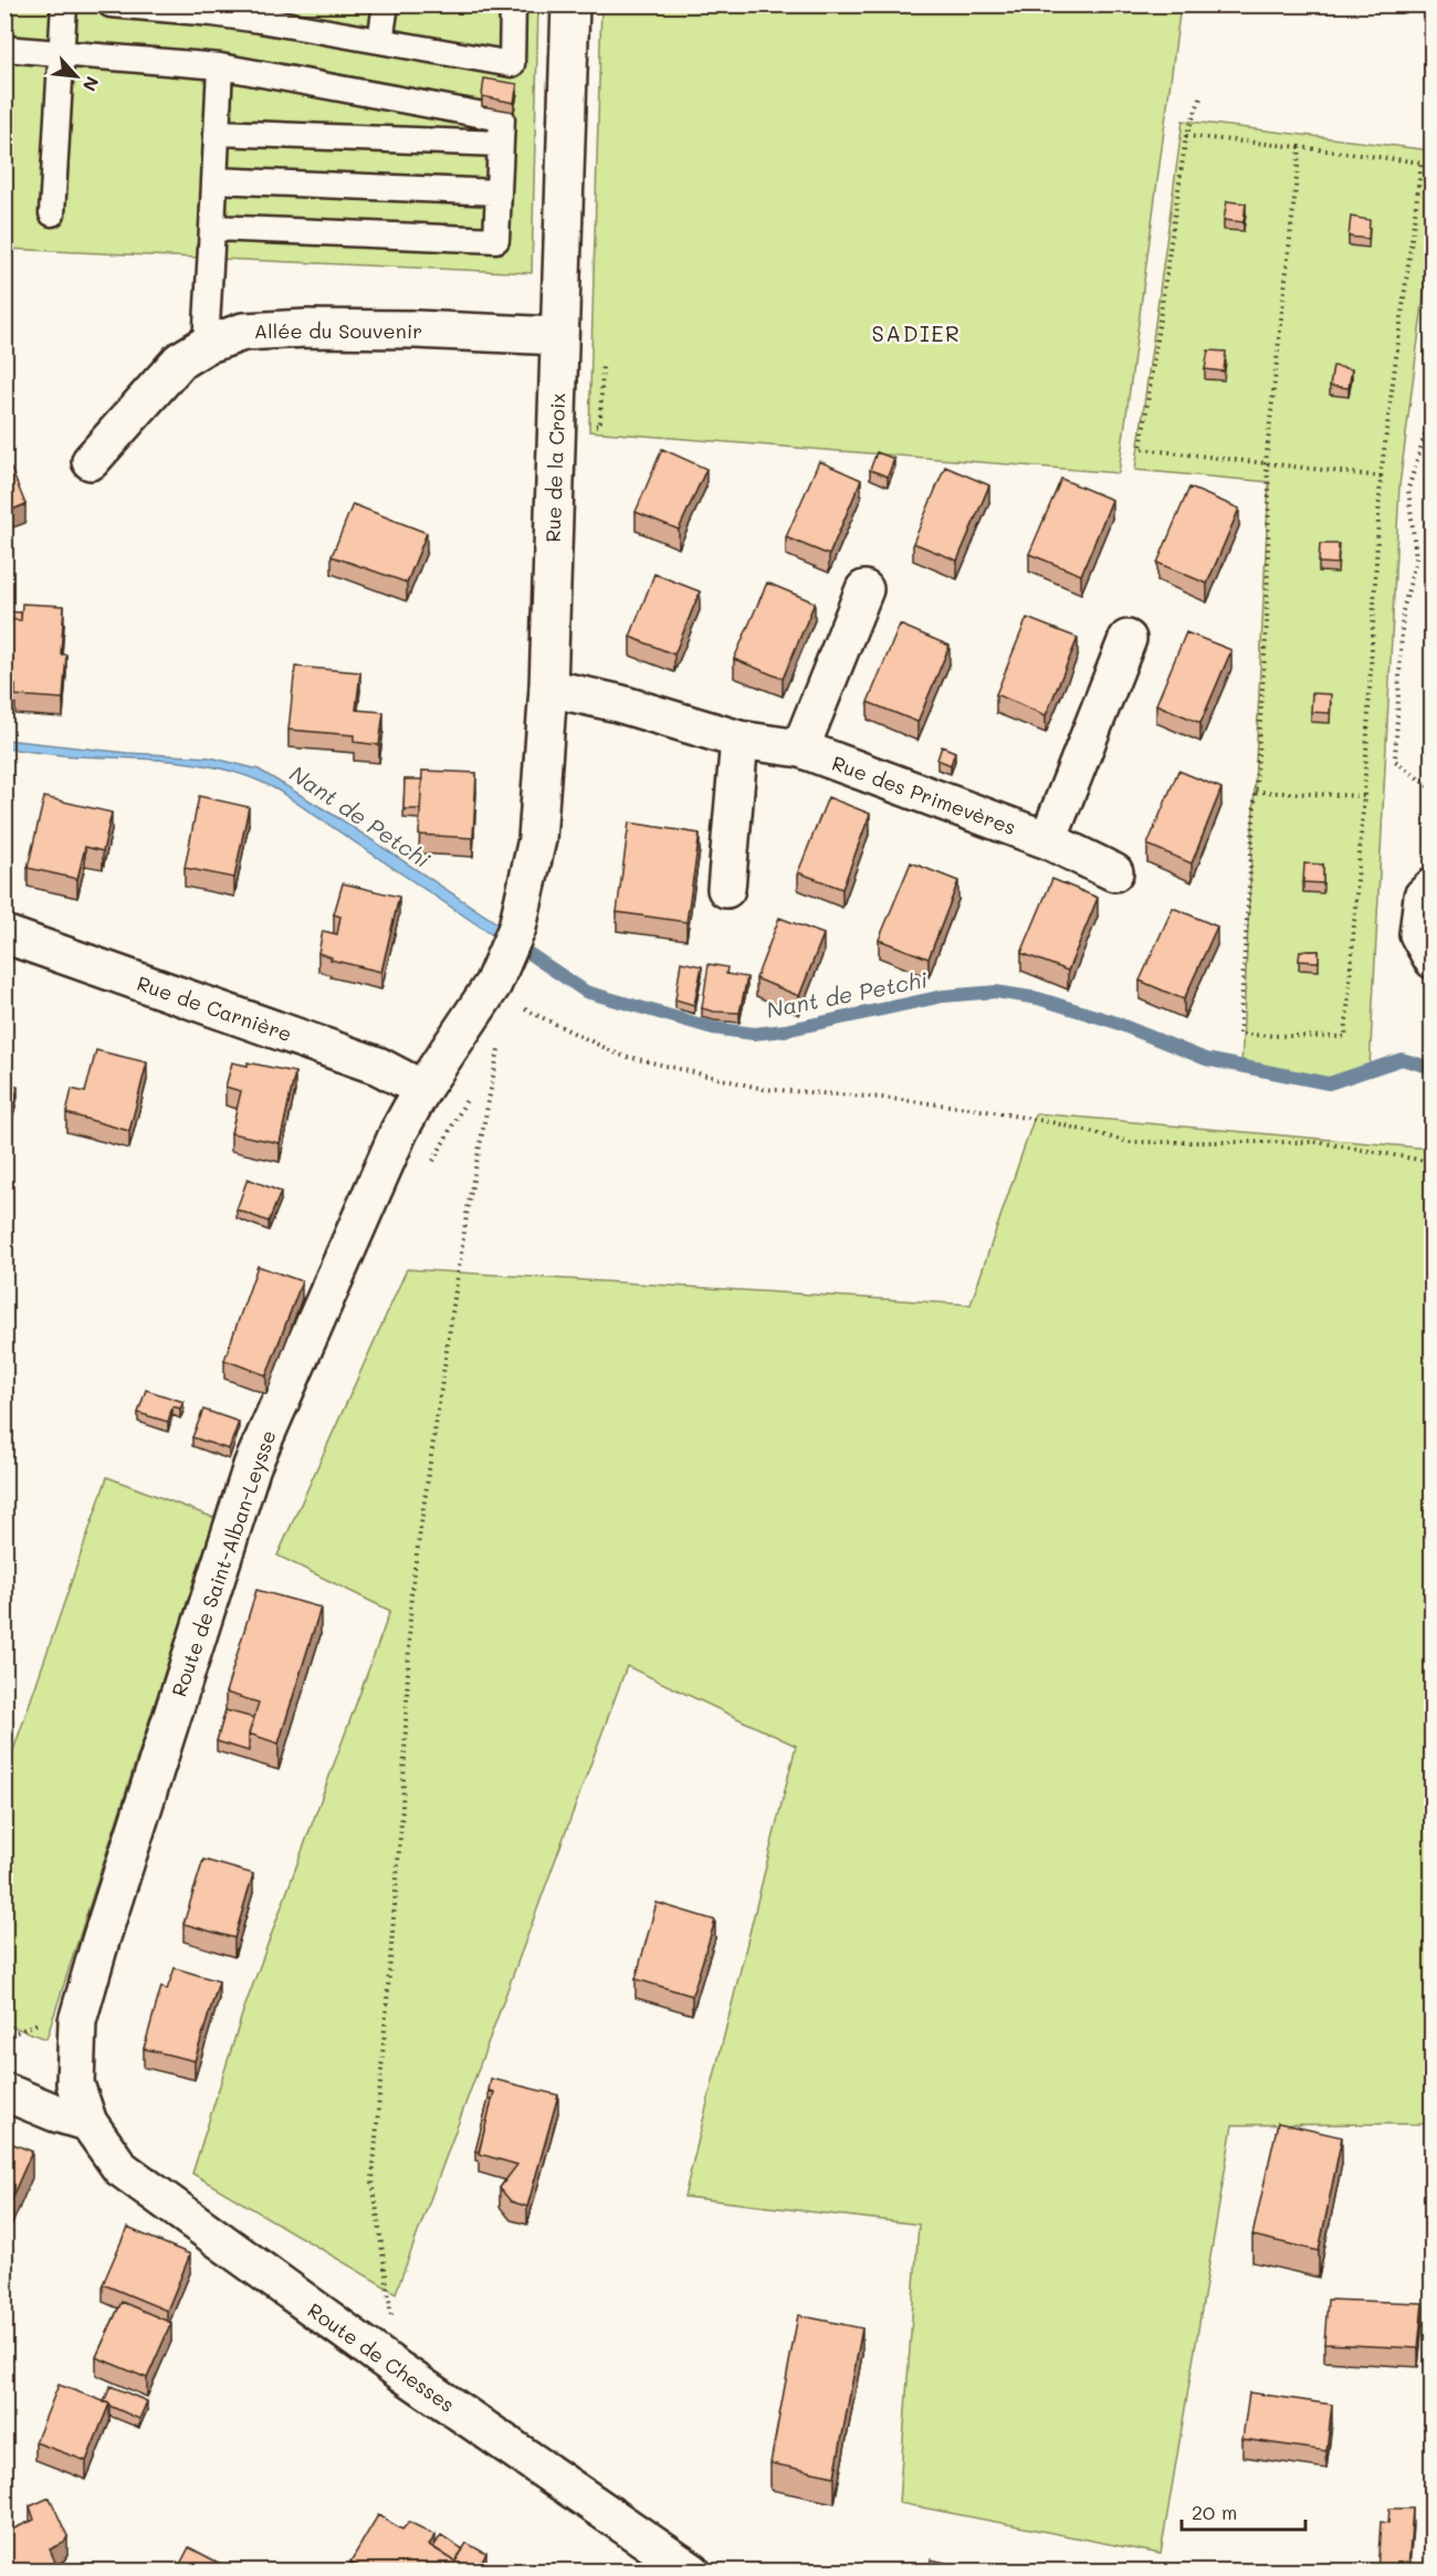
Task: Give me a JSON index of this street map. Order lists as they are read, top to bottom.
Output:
{
  "streets": {
    "main road": [
      "Allée du Souvenir",
      "Rue de la Croix",
      "Rue des Primevères",
      "Rue de Carnière",
      "Route de Saint-Alban-Leysse",
      "Route de Chesses"
    ]
  },
  "crossings": [
    ["Allée du Souvenir", "Rue de la Croix"],
    ["Rue de la Croix", "Rue des Primevères"],
    ["Rue de la Croix", "Route de Saint-Alban-Leysse"],
    ["Rue de Carnière", "Route de Saint-Alban-Leysse"],
    ["Route de Saint-Alban-Leysse", "Route de Chesses"]
  ],
  "districts": ["SADIER"],
  "water": ["Nant de Petchi"],
  "scale_bar": "20 m",
  "north": "bottom right"
}
